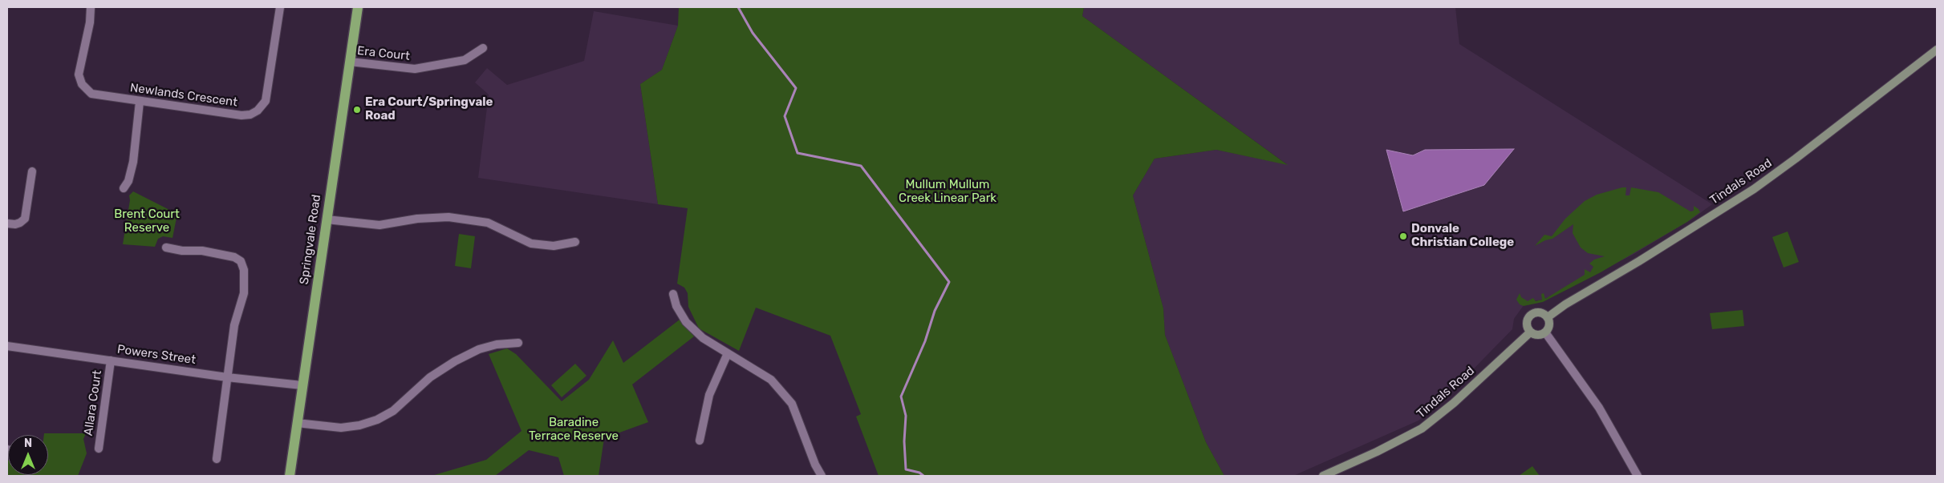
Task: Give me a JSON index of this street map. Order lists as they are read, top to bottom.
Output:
{
  "streets": {
    "main road": ["Tindals Road", "Springvale Road"],
    "street": [
      "Era Court",
      "Newlands Crescent",
      "Powers Street",
      "Allara Court"
    ]
  },
  "crossings": [
    ["Era Court", "Springvale Road"],
    ["Springvale Road", "Powers Street"],
    ["Powers Street", "Allara Court"]
  ],
  "parks": ["Mullum Mullum Creek Linear Park", "Brent Court Reserve", "Baradine Terrace Reserve"],
  "places": ["Era Court/Springvale Road", "Donvale Christian College"],
  "north": "top"
}
